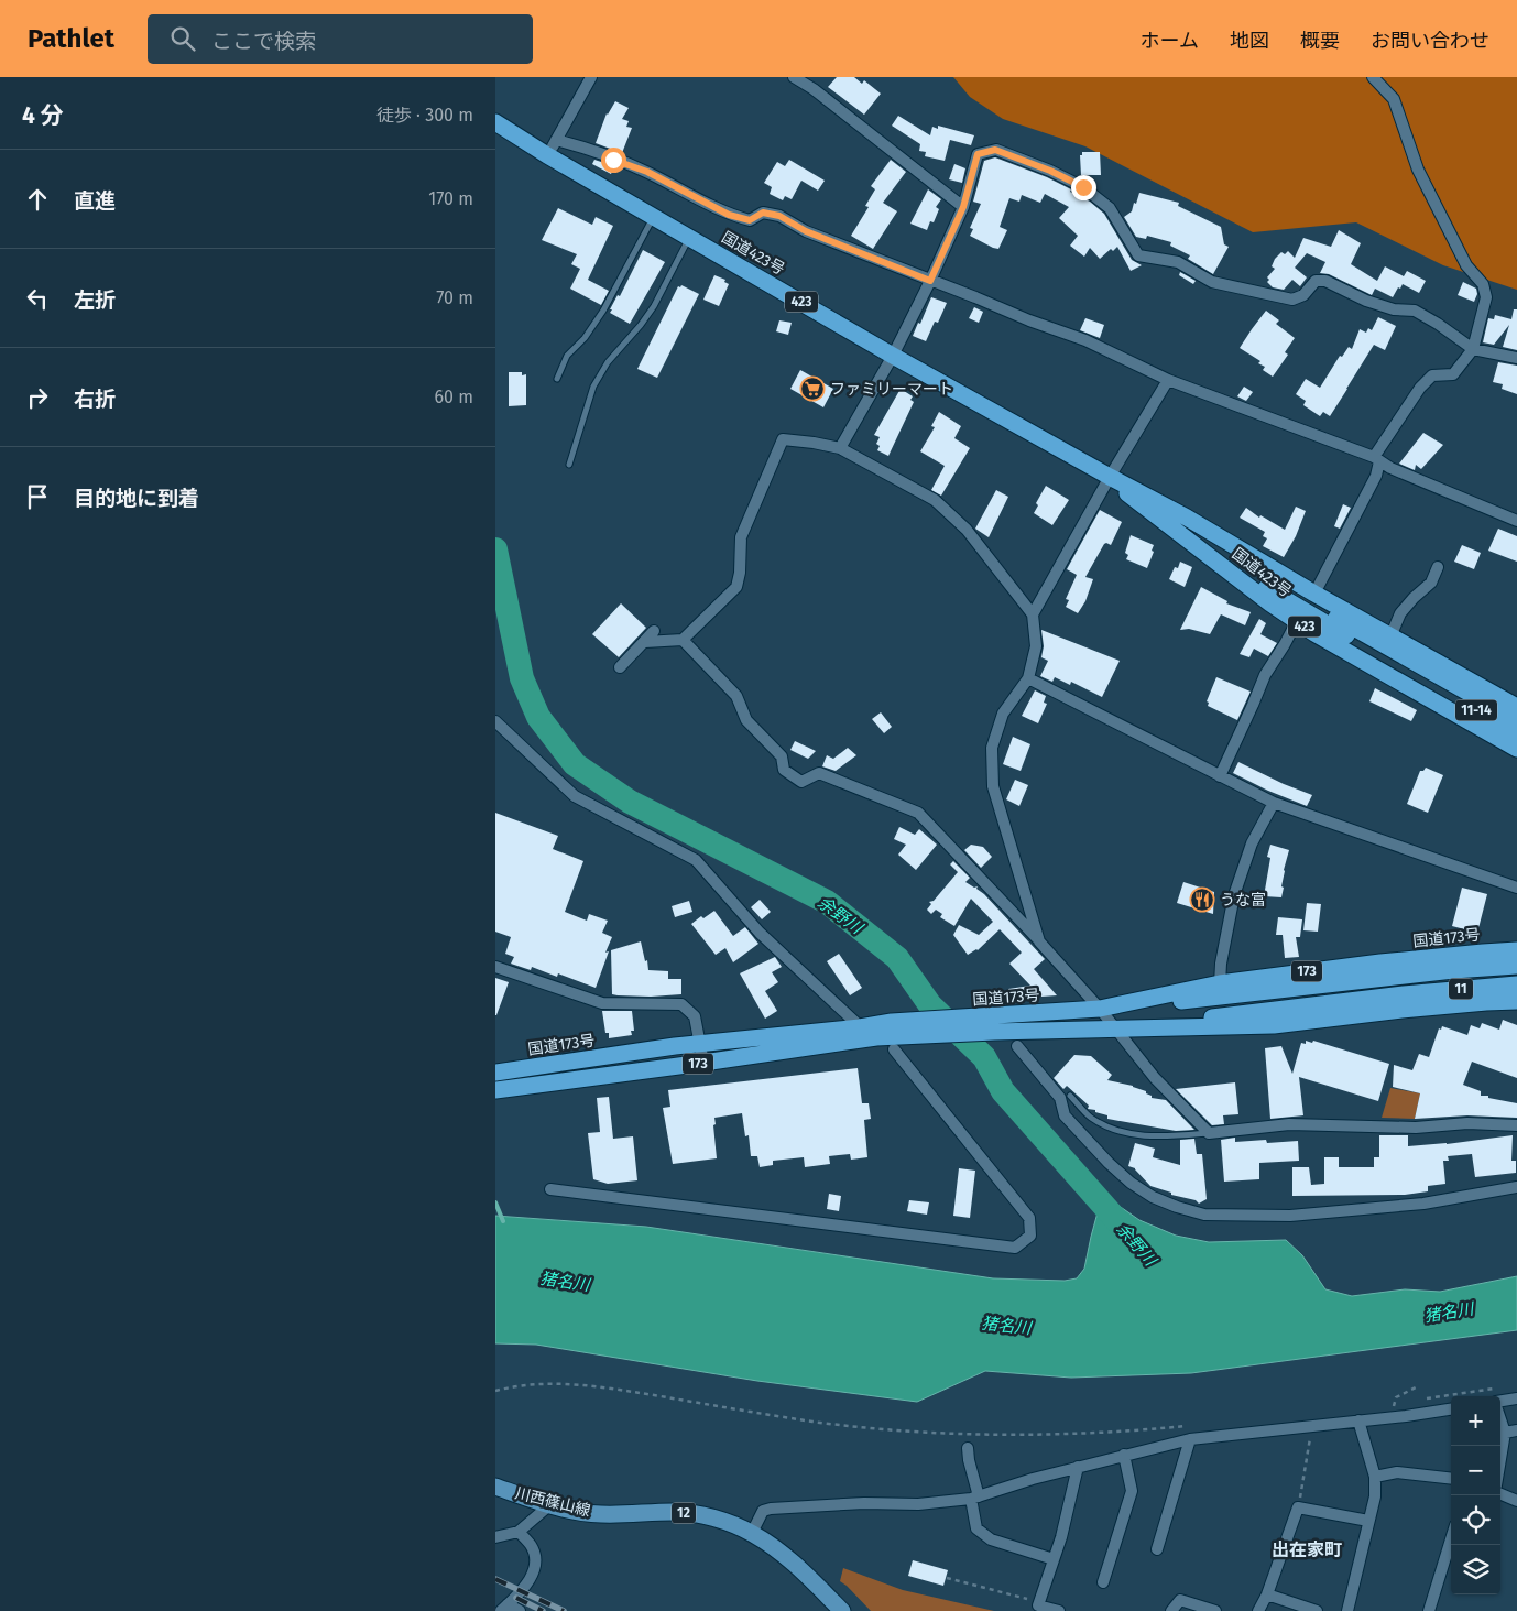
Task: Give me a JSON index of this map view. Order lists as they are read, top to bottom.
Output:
{
  "streets": {
    "highway": [
      "国道423号",
      "423",
      "11-14",
      "国道173号",
      "173",
      "11"
    ],
    "main road": ["川西篠山線", "12"]
  },
  "crossings": [
    ["国道423号", "11-14"],
    ["国道173号", "11"]
  ],
  "districts": ["出在家町"],
  "water": ["余野川", "猪名川"],
  "places": {
    "supermarket": ["ファミリーマート"],
    "restaurant": ["うな富"]
  },
  "page": {
    "header": "Pathlet",
    "search": "ここで検索",
    "nav": [
      "ホーム",
      "地図",
      "概要",
      "お問い合わせ"
    ],
    "heading": ["4 分", "徒歩 · 300 m"],
    "list": [
      ["直進", "170 m"],
      ["左折", "70 m"],
      ["右折", "60 m"],
      "目的地に到着"
    ],
    "map_buttons": ["+", "−"]
  }
}
